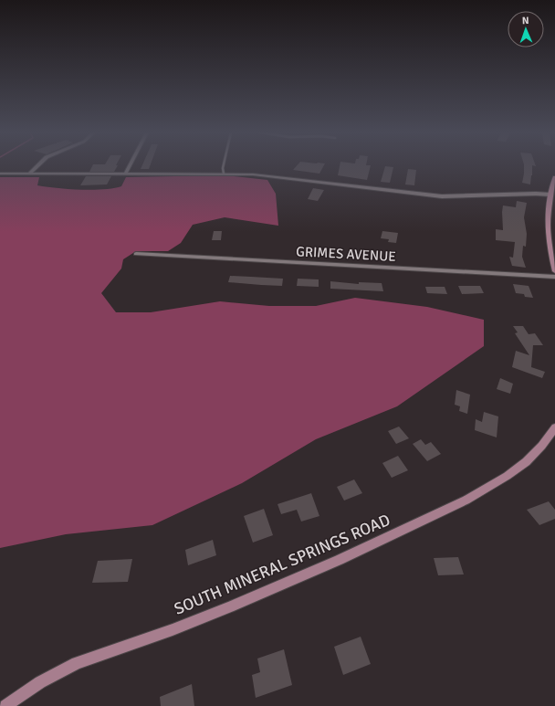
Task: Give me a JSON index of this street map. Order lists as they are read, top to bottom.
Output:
{
  "streets": {
    "street": ["GRIMES AVENUE", "SOUTH MINERAL SPRINGS ROAD"]
  },
  "north": "top"
}
